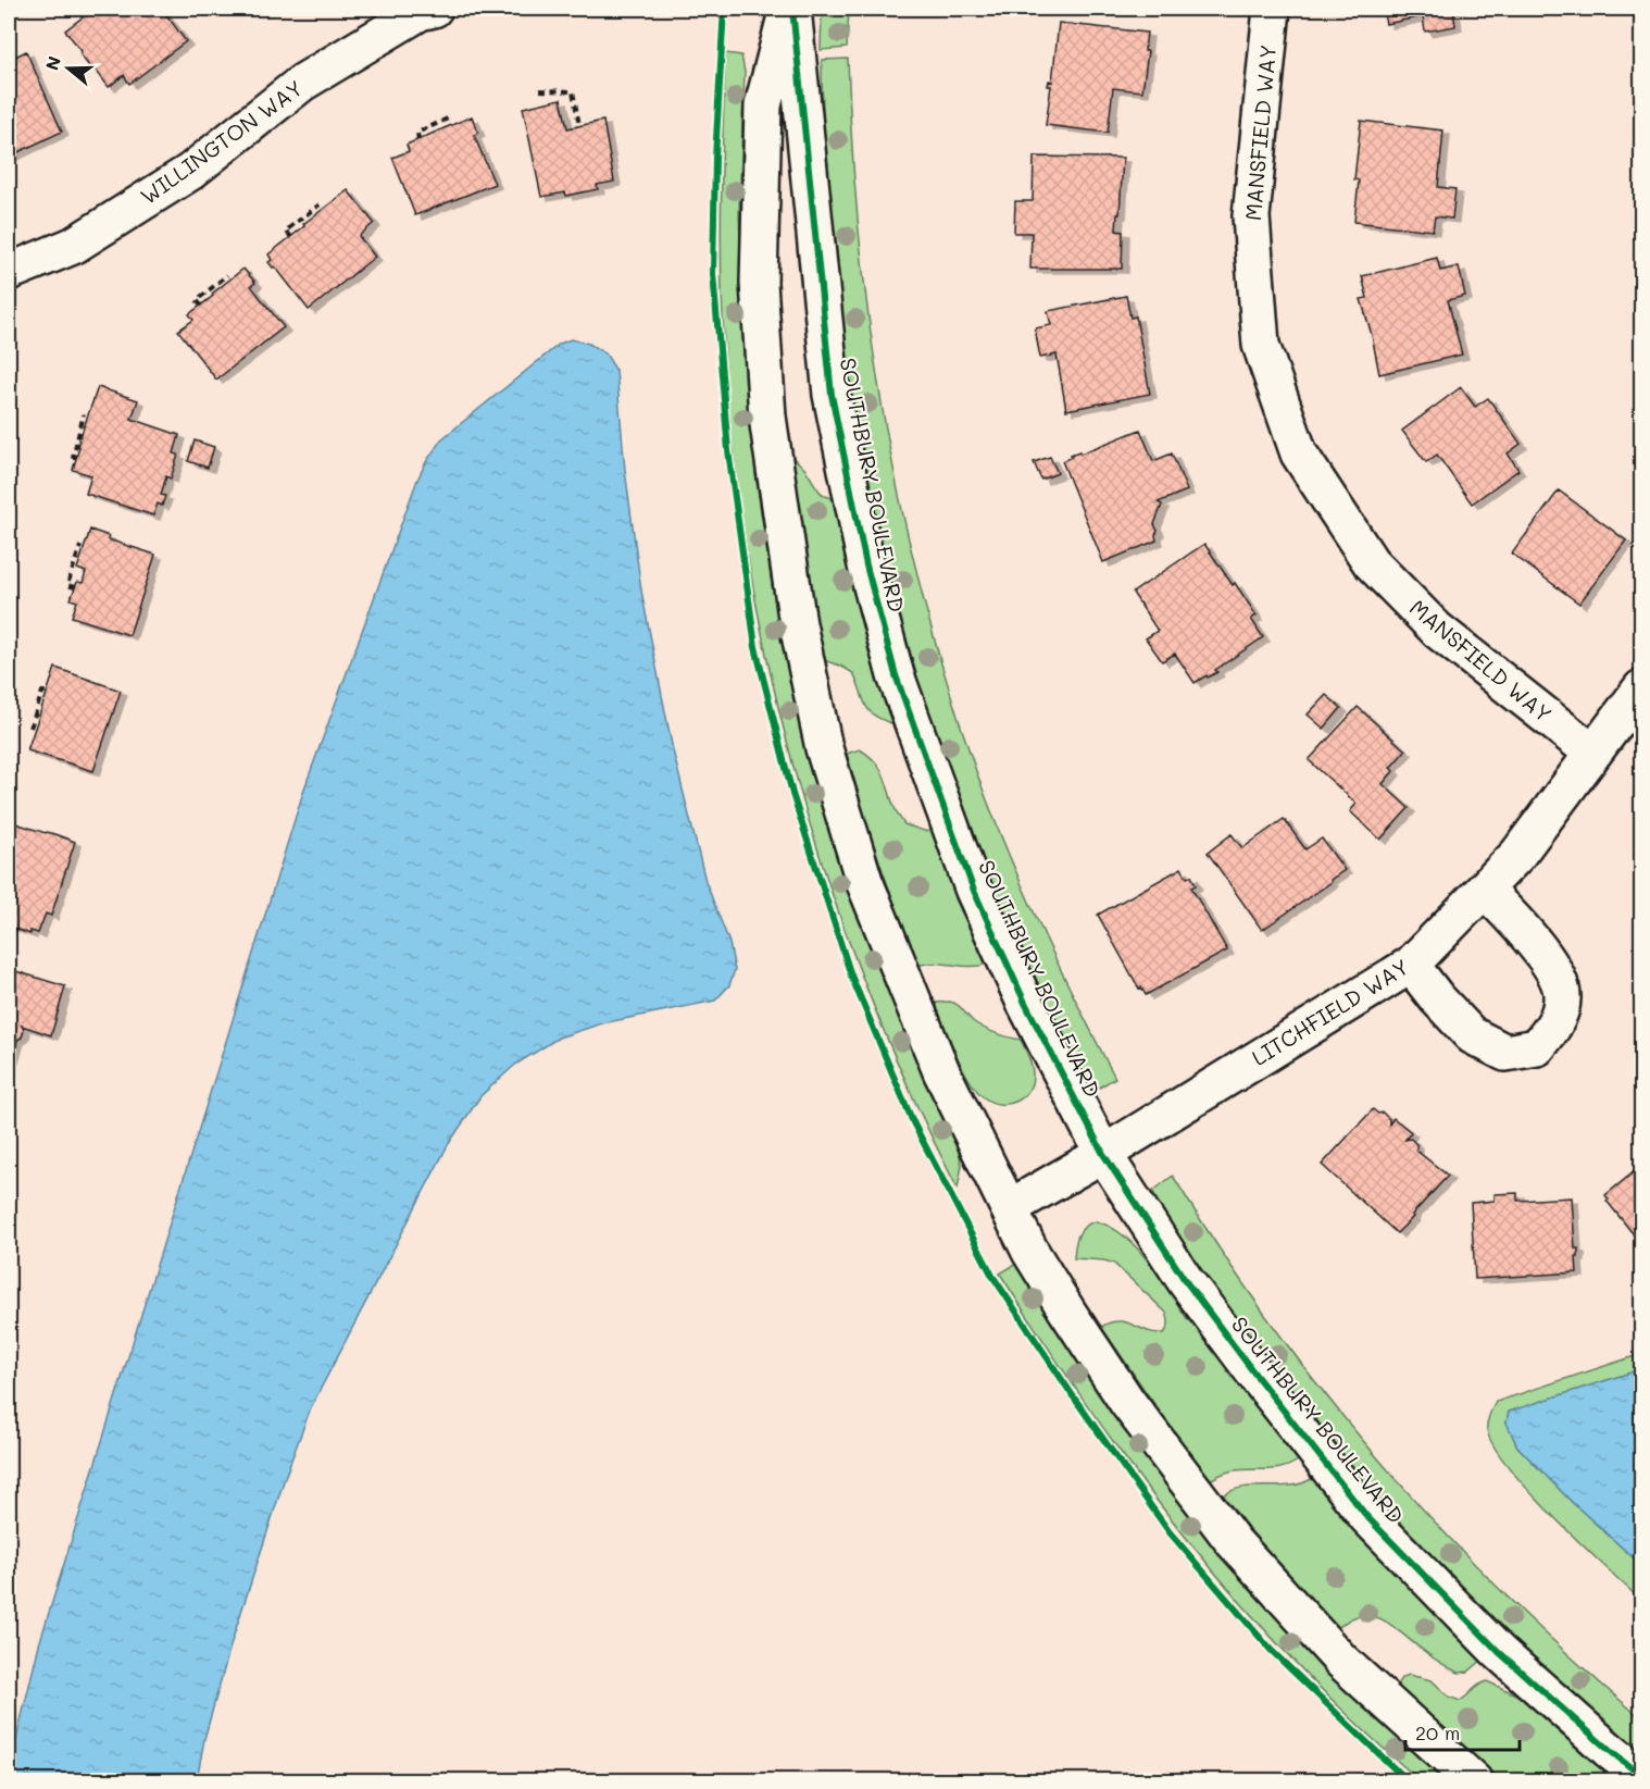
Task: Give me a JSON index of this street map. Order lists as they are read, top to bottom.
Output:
{
  "streets": {
    "street": [
      "MANSFIELD WAY",
      "WILLINGTON WAY",
      "SOUTHBURY BOULEVARD",
      "LITCHFIELD WAY"
    ]
  },
  "crossings": [
    ["MANSFIELD WAY", "LITCHFIELD WAY"],
    ["SOUTHBURY BOULEVARD", "LITCHFIELD WAY"]
  ],
  "scale_bar": "20 m",
  "north": "left"
}
